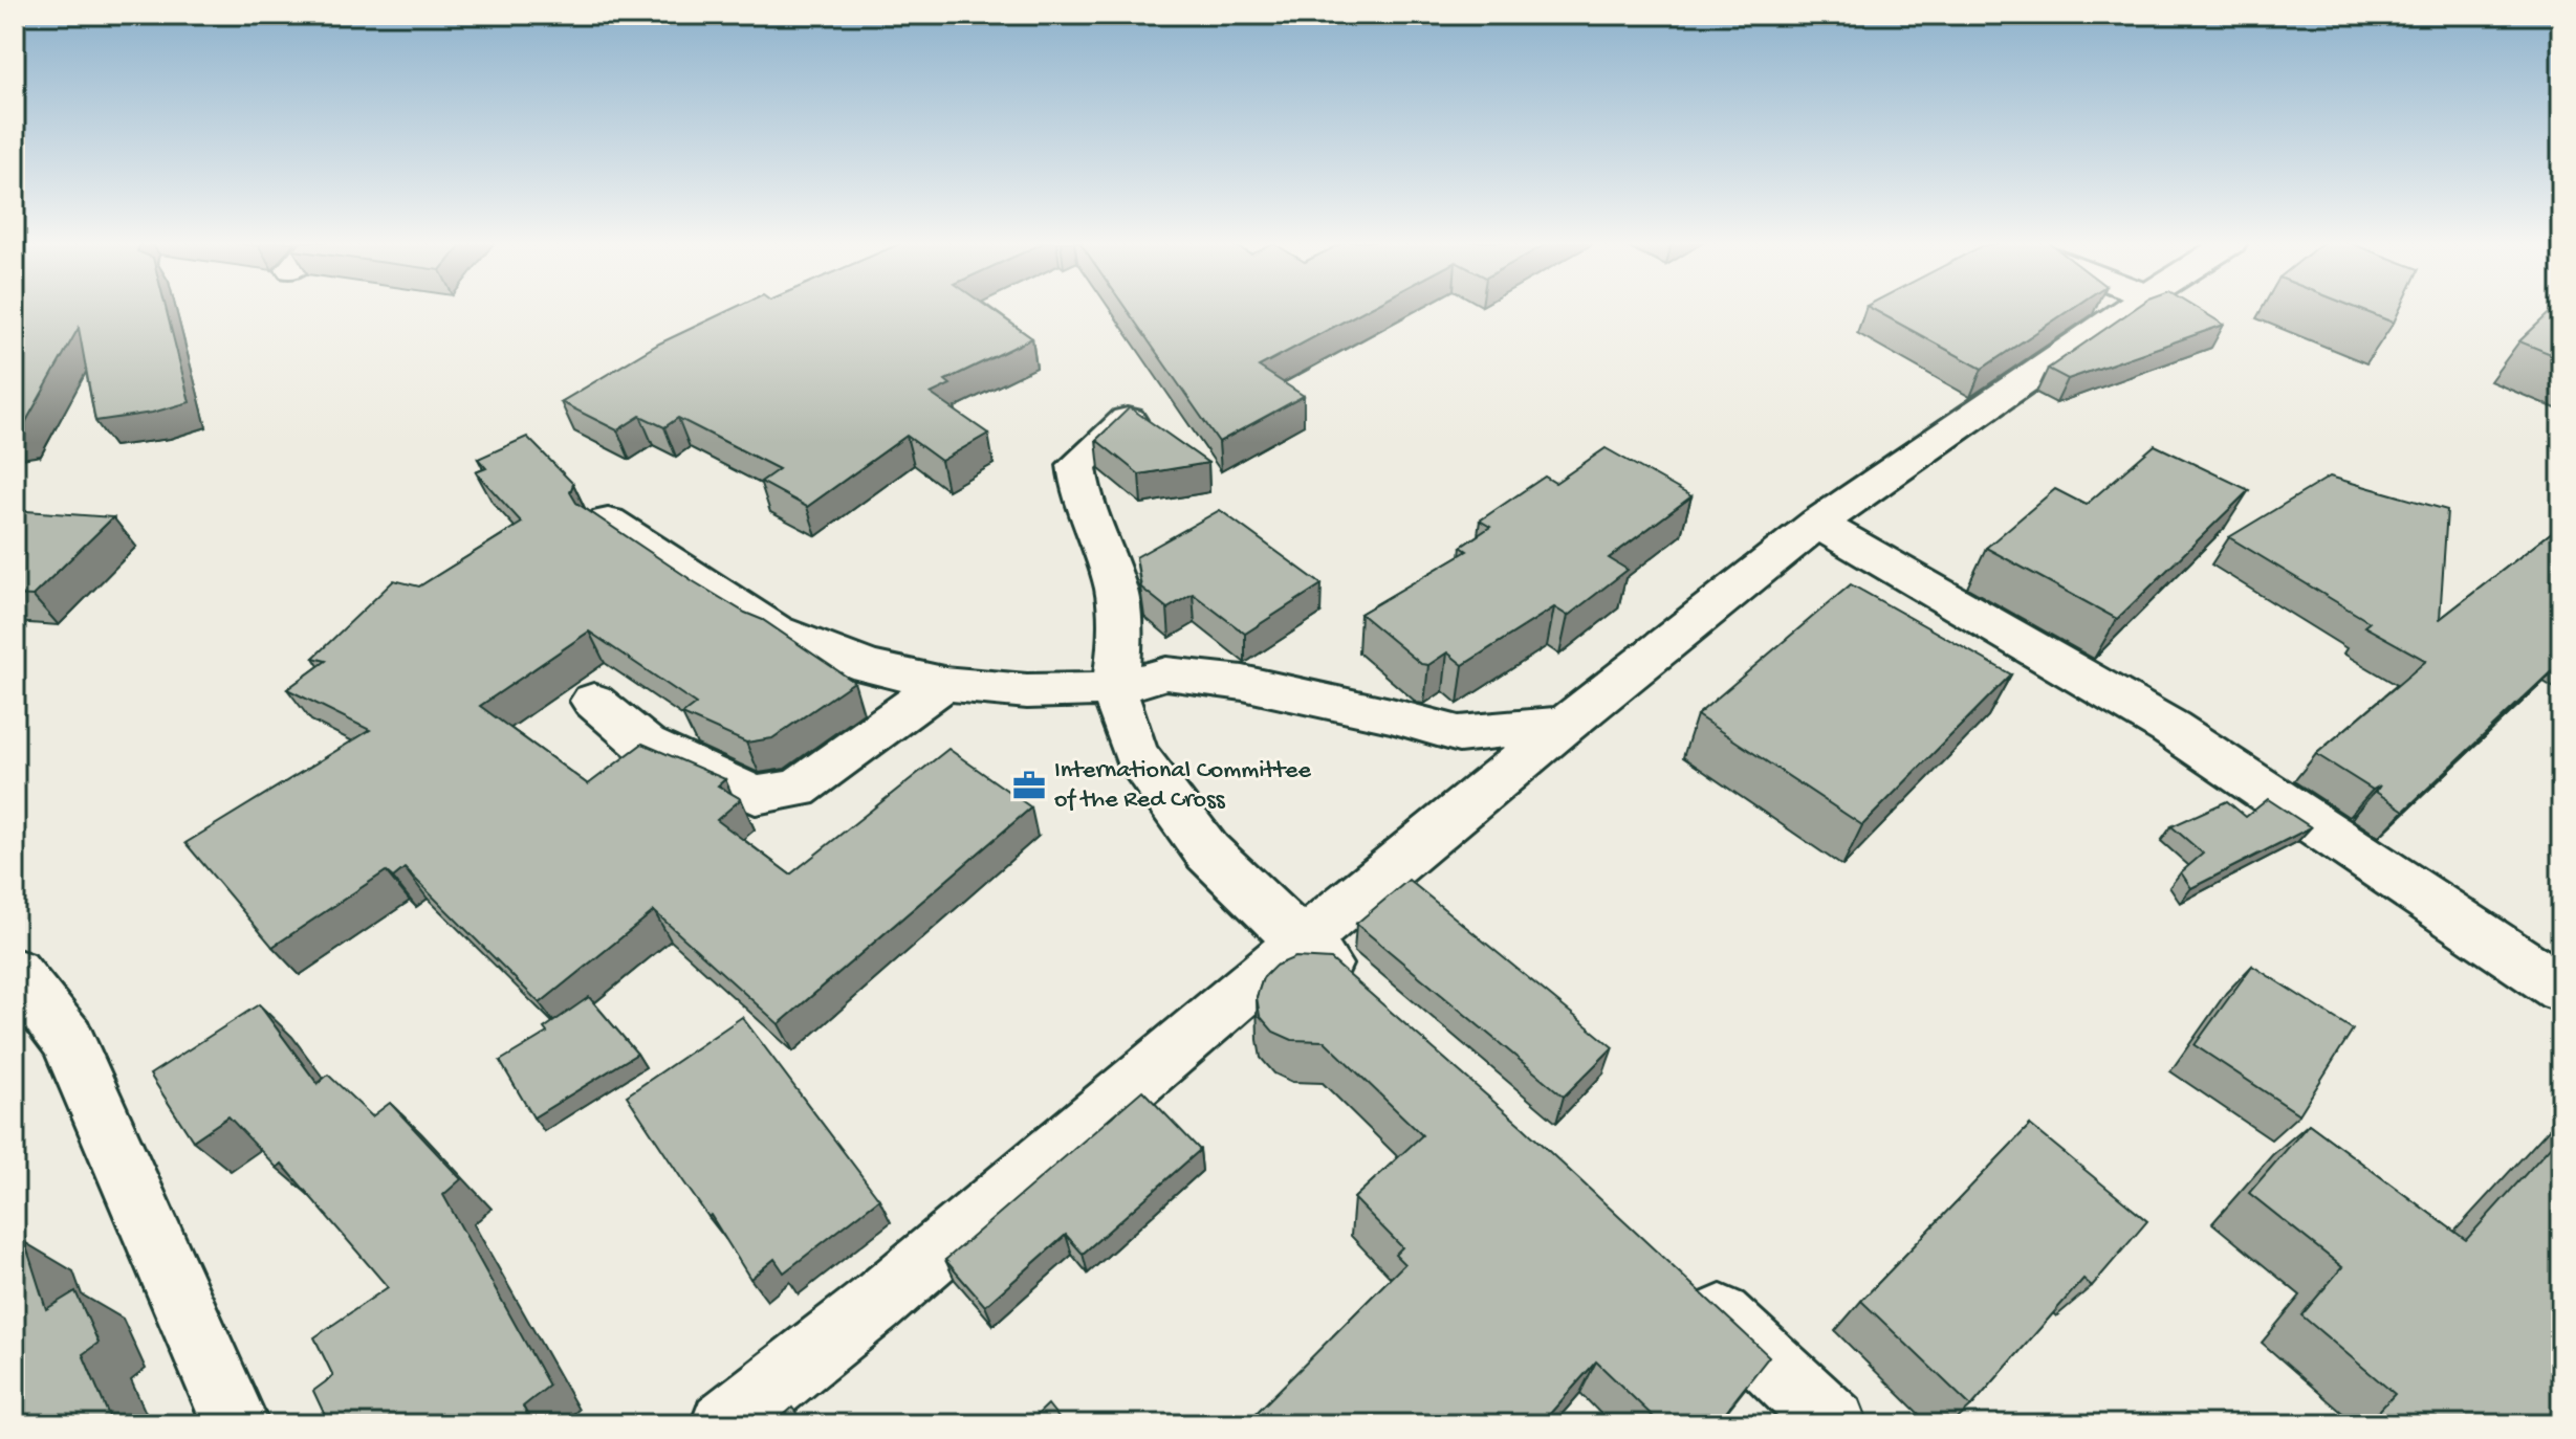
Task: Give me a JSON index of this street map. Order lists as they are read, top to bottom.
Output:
{
  "places": {
    "office": ["International Committee of the Red Cross"]
  }
}
